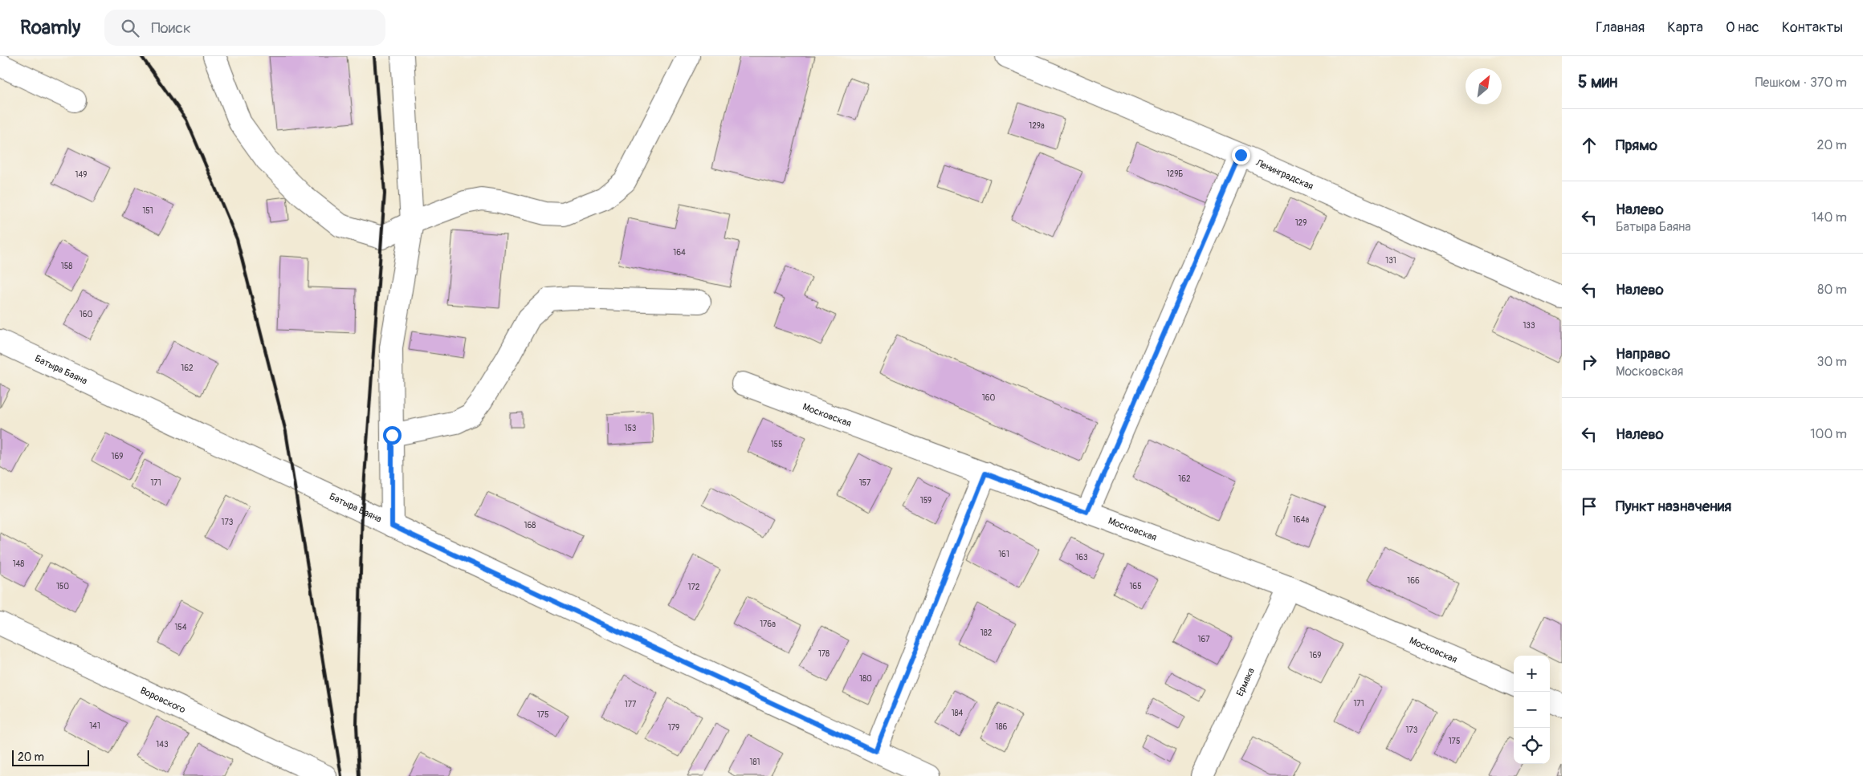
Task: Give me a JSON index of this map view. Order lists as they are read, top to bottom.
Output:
{
  "streets": {
    "street": [
      "Ленинградская",
      "Батыра Баяна",
      "Московская",
      "Ермака",
      "Воровского"
    ]
  },
  "crossings": [
    ["Московская", "Ермака"]
  ],
  "house_numbers": [
    "129а",
    "129Б",
    "149",
    "151",
    "129",
    "164",
    "131",
    "158",
    "160",
    "133",
    "162",
    "160",
    "153",
    "155",
    "169",
    "162",
    "171",
    "157",
    "159",
    "164а",
    "173",
    "168",
    "161",
    "163",
    "148",
    "166",
    "150",
    "165",
    "172",
    "176а",
    "154",
    "182",
    "167",
    "178",
    "169",
    "180",
    "171",
    "177",
    "184",
    "175",
    "141",
    "186",
    "179",
    "173",
    "175",
    "143",
    "181"
  ],
  "scale_bar": "20 m",
  "north": "top right",
  "page": {
    "header": "Roamly",
    "search": "Поиск",
    "nav": [
      "Главная",
      "Карта",
      "О нас",
      "Контакты"
    ],
    "heading": ["5 мин", "Пешком · 370 m"],
    "list": [
      ["Прямо", "20 m"],
      ["Налево", "Батыра Баяна", "140 m"],
      ["Налево", "80 m"],
      ["Направо", "Московская", "30 m"],
      ["Налево", "100 m"],
      "Пункт назначения"
    ],
    "map_buttons": ["+", "−"],
    "scale": "20 m"
  }
}
